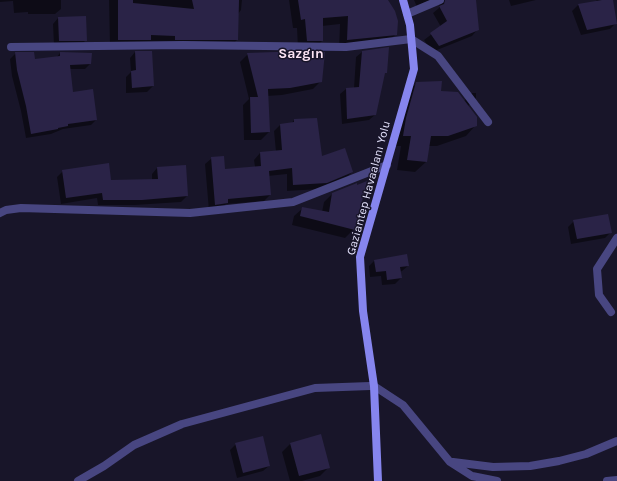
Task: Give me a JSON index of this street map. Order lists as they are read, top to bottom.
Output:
{
  "streets": {
    "main road": ["Gaziantep Havaalanı Yolu"]
  },
  "districts": ["Sazgın"]
}
